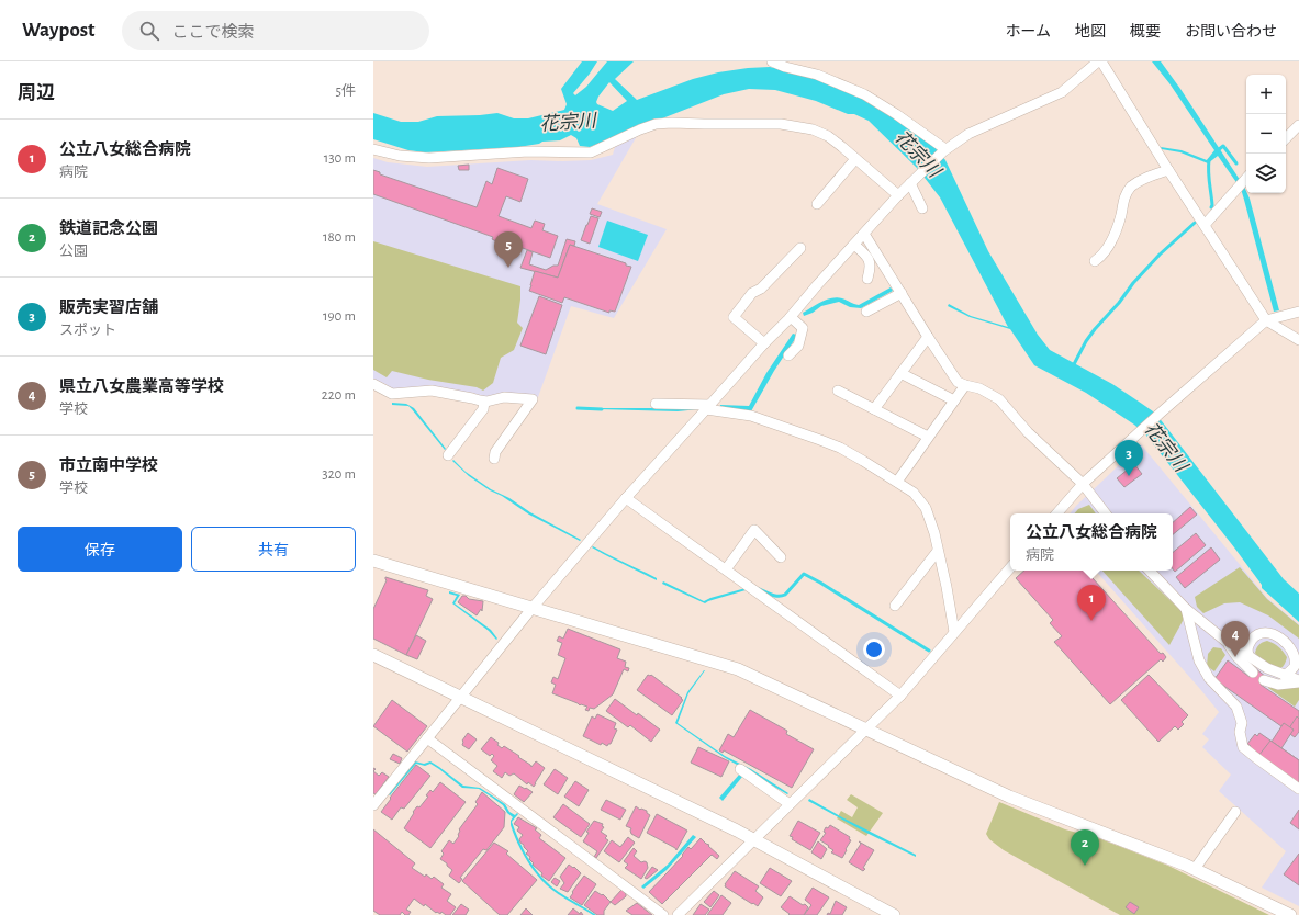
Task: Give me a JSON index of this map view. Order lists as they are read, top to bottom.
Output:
{
  "water": ["花宗川"],
  "page": {
    "header": "Waypost",
    "search": "ここで検索",
    "nav": [
      "ホーム",
      "地図",
      "概要",
      "お問い合わせ"
    ],
    "heading": ["周辺", "5件"],
    "map_buttons": ["+", "−"],
    "list": [
      {
        "mark": "1",
        "name": "公立八女総合病院",
        "note": "病院",
        "value": "130 m"
      },
      {
        "mark": "2",
        "name": "鉄道記念公園",
        "note": "公園",
        "value": "180 m"
      },
      {
        "mark": "3",
        "name": "販売実習店舗",
        "note": "スポット",
        "value": "190 m"
      },
      {
        "mark": "4",
        "name": "県立八女農業高等学校",
        "note": "学校",
        "value": "220 m"
      },
      {
        "mark": "5",
        "name": "市立南中学校",
        "note": "学校",
        "value": "320 m"
      }
    ],
    "pins": [
      "5",
      "3",
      "1",
      "4",
      "2"
    ],
    "buttons": ["保存", "共有"],
    "popup": ["公立八女総合病院", "病院"]
  }
}
